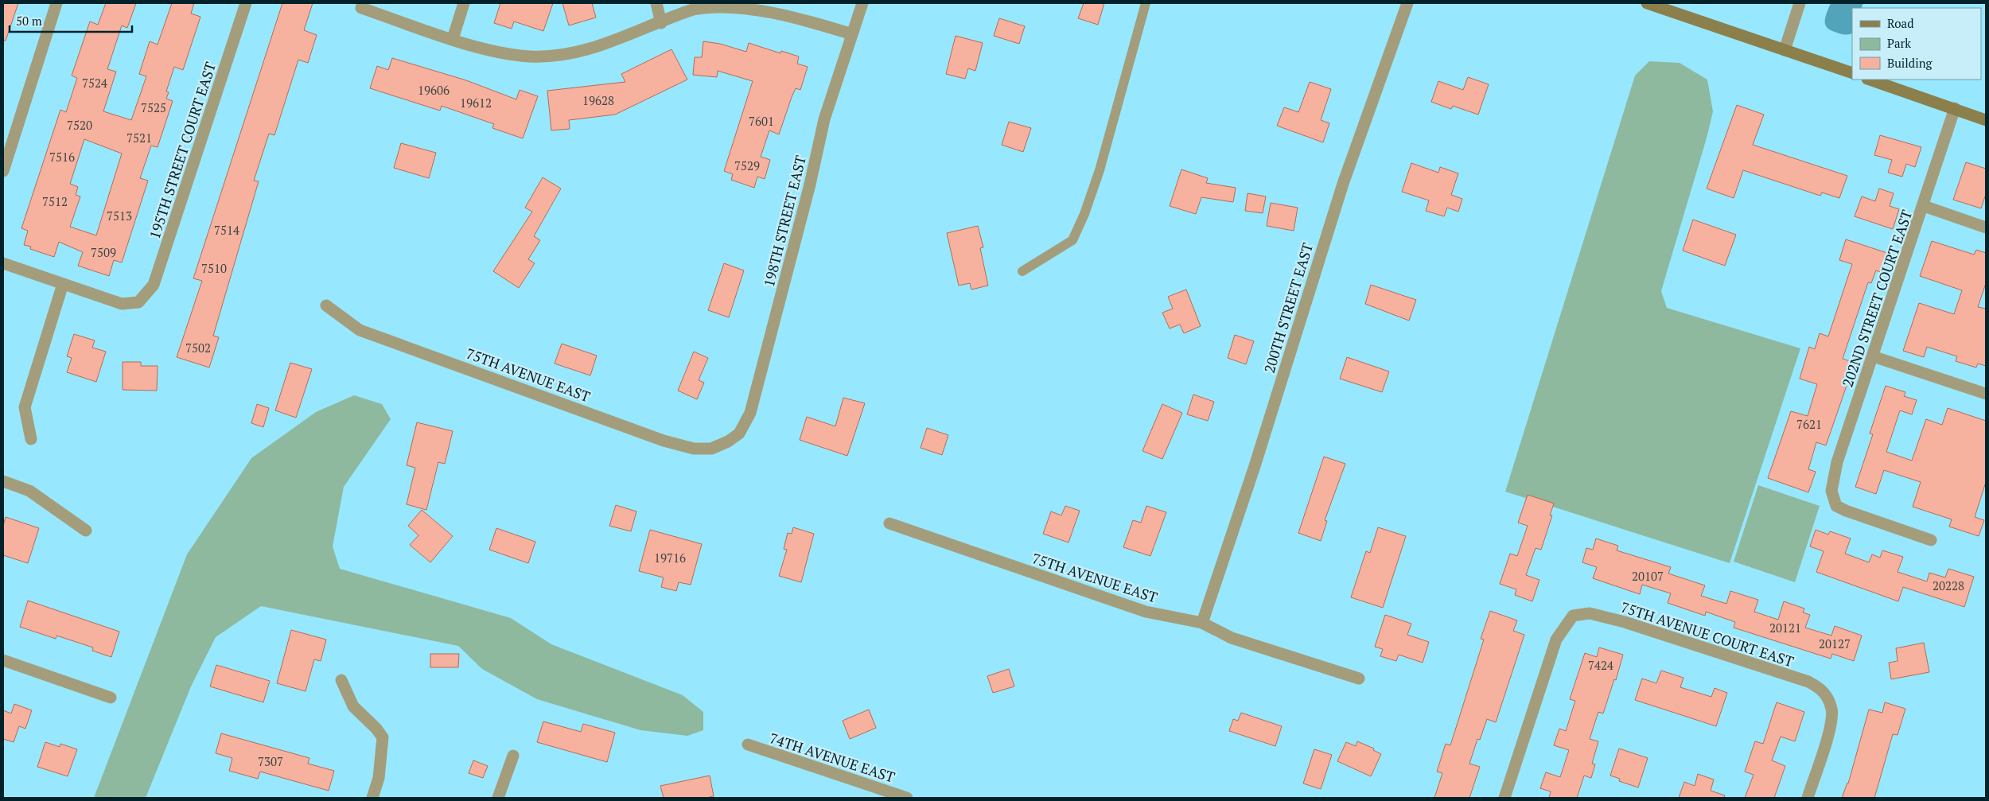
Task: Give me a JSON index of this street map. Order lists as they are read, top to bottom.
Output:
{
  "streets": {
    "street": [
      "195TH STREET COURT EAST",
      "198TH STREET EAST",
      "202ND STREET COURT EAST",
      "200TH STREET EAST",
      "75TH AVENUE EAST",
      "75TH AVENUE COURT EAST",
      "74TH AVENUE EAST"
    ]
  },
  "crossings": [
    ["198TH STREET EAST", "75TH AVENUE EAST"],
    ["200TH STREET EAST", "75TH AVENUE EAST"]
  ],
  "house_numbers": [
    "7524",
    "19606",
    "19628",
    "19612",
    "7525",
    "7601",
    "7520",
    "7521",
    "7516",
    "7529",
    "7512",
    "7513",
    "7514",
    "7509",
    "7510",
    "7502",
    "7621",
    "19716",
    "20107",
    "20228",
    "20121",
    "20127",
    "7424",
    "7307"
  ],
  "legend": ["Road", "Park", "Building"],
  "scale_bar": "50 m"
}
